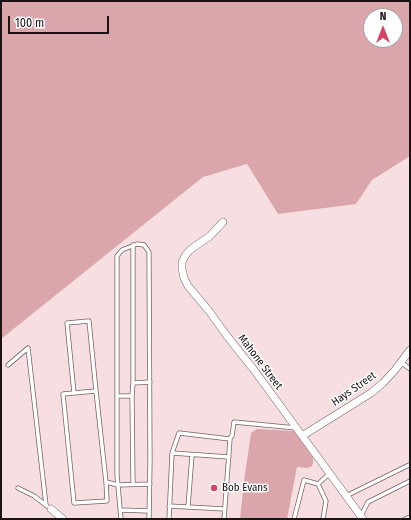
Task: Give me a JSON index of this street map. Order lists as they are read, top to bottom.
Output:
{
  "streets": {
    "street": ["Mahone Street", "Hays Street"]
  },
  "crossings": [
    ["Mahone Street", "Hays Street"]
  ],
  "places": ["Bob Evans"],
  "scale_bar": "100 m",
  "north": "top"
}
